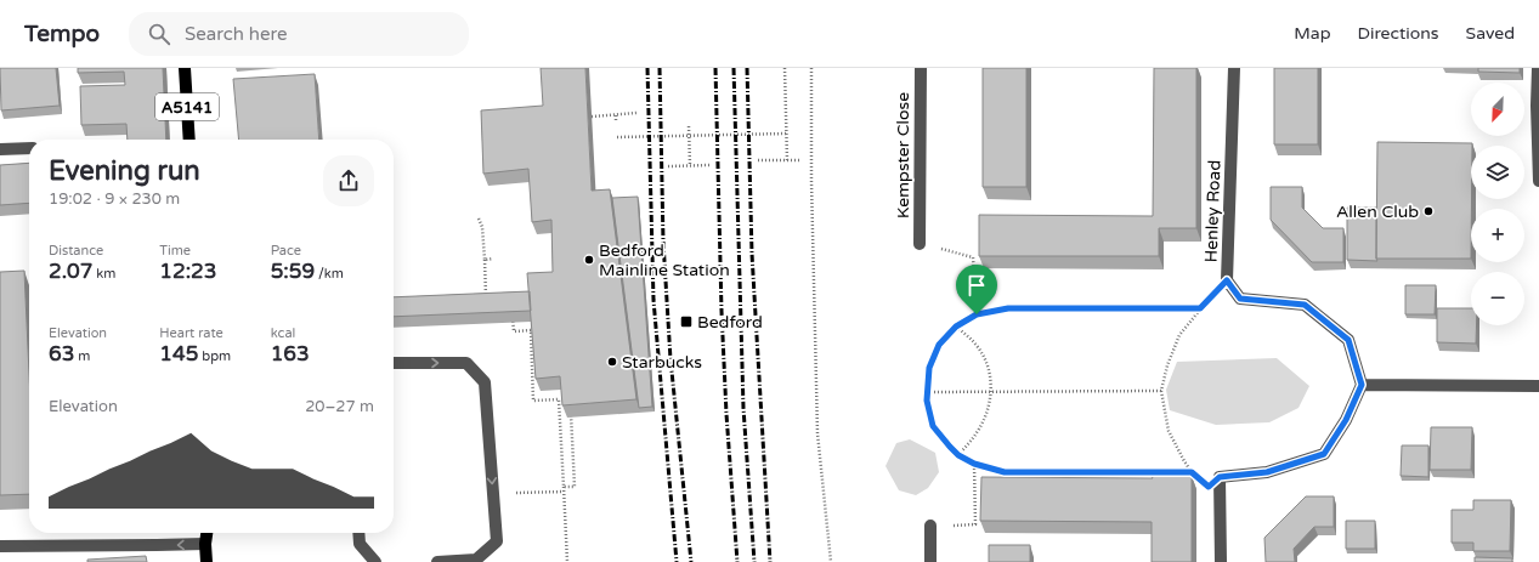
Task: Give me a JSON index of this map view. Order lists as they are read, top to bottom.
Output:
{
  "streets": {
    "main road": ["A5141"],
    "street": ["Kempster Close", "Henley Road"]
  },
  "places": {
    "other": ["Allen Club", "Bedford Mainline Station", "Starbucks"],
    "transit": ["Bedford"]
  },
  "north": "bottom left",
  "page": {
    "header": "Tempo",
    "search": "Search here",
    "nav": ["Map", "Directions", "Saved"],
    "map_buttons": ["+", "−"],
    "heading": ["Evening run", "19:02 · 9 × 230 m"],
    "stats": [
      ["Distance", "2.07 km"],
      ["Time", "12:23"],
      ["Pace", "5:59 /km"],
      ["Elevation", "63 m"],
      ["Heart rate", "145 bpm"],
      ["kcal", "163"]
    ],
    "chart": ["Elevation", "20–27 m"]
  }
}
